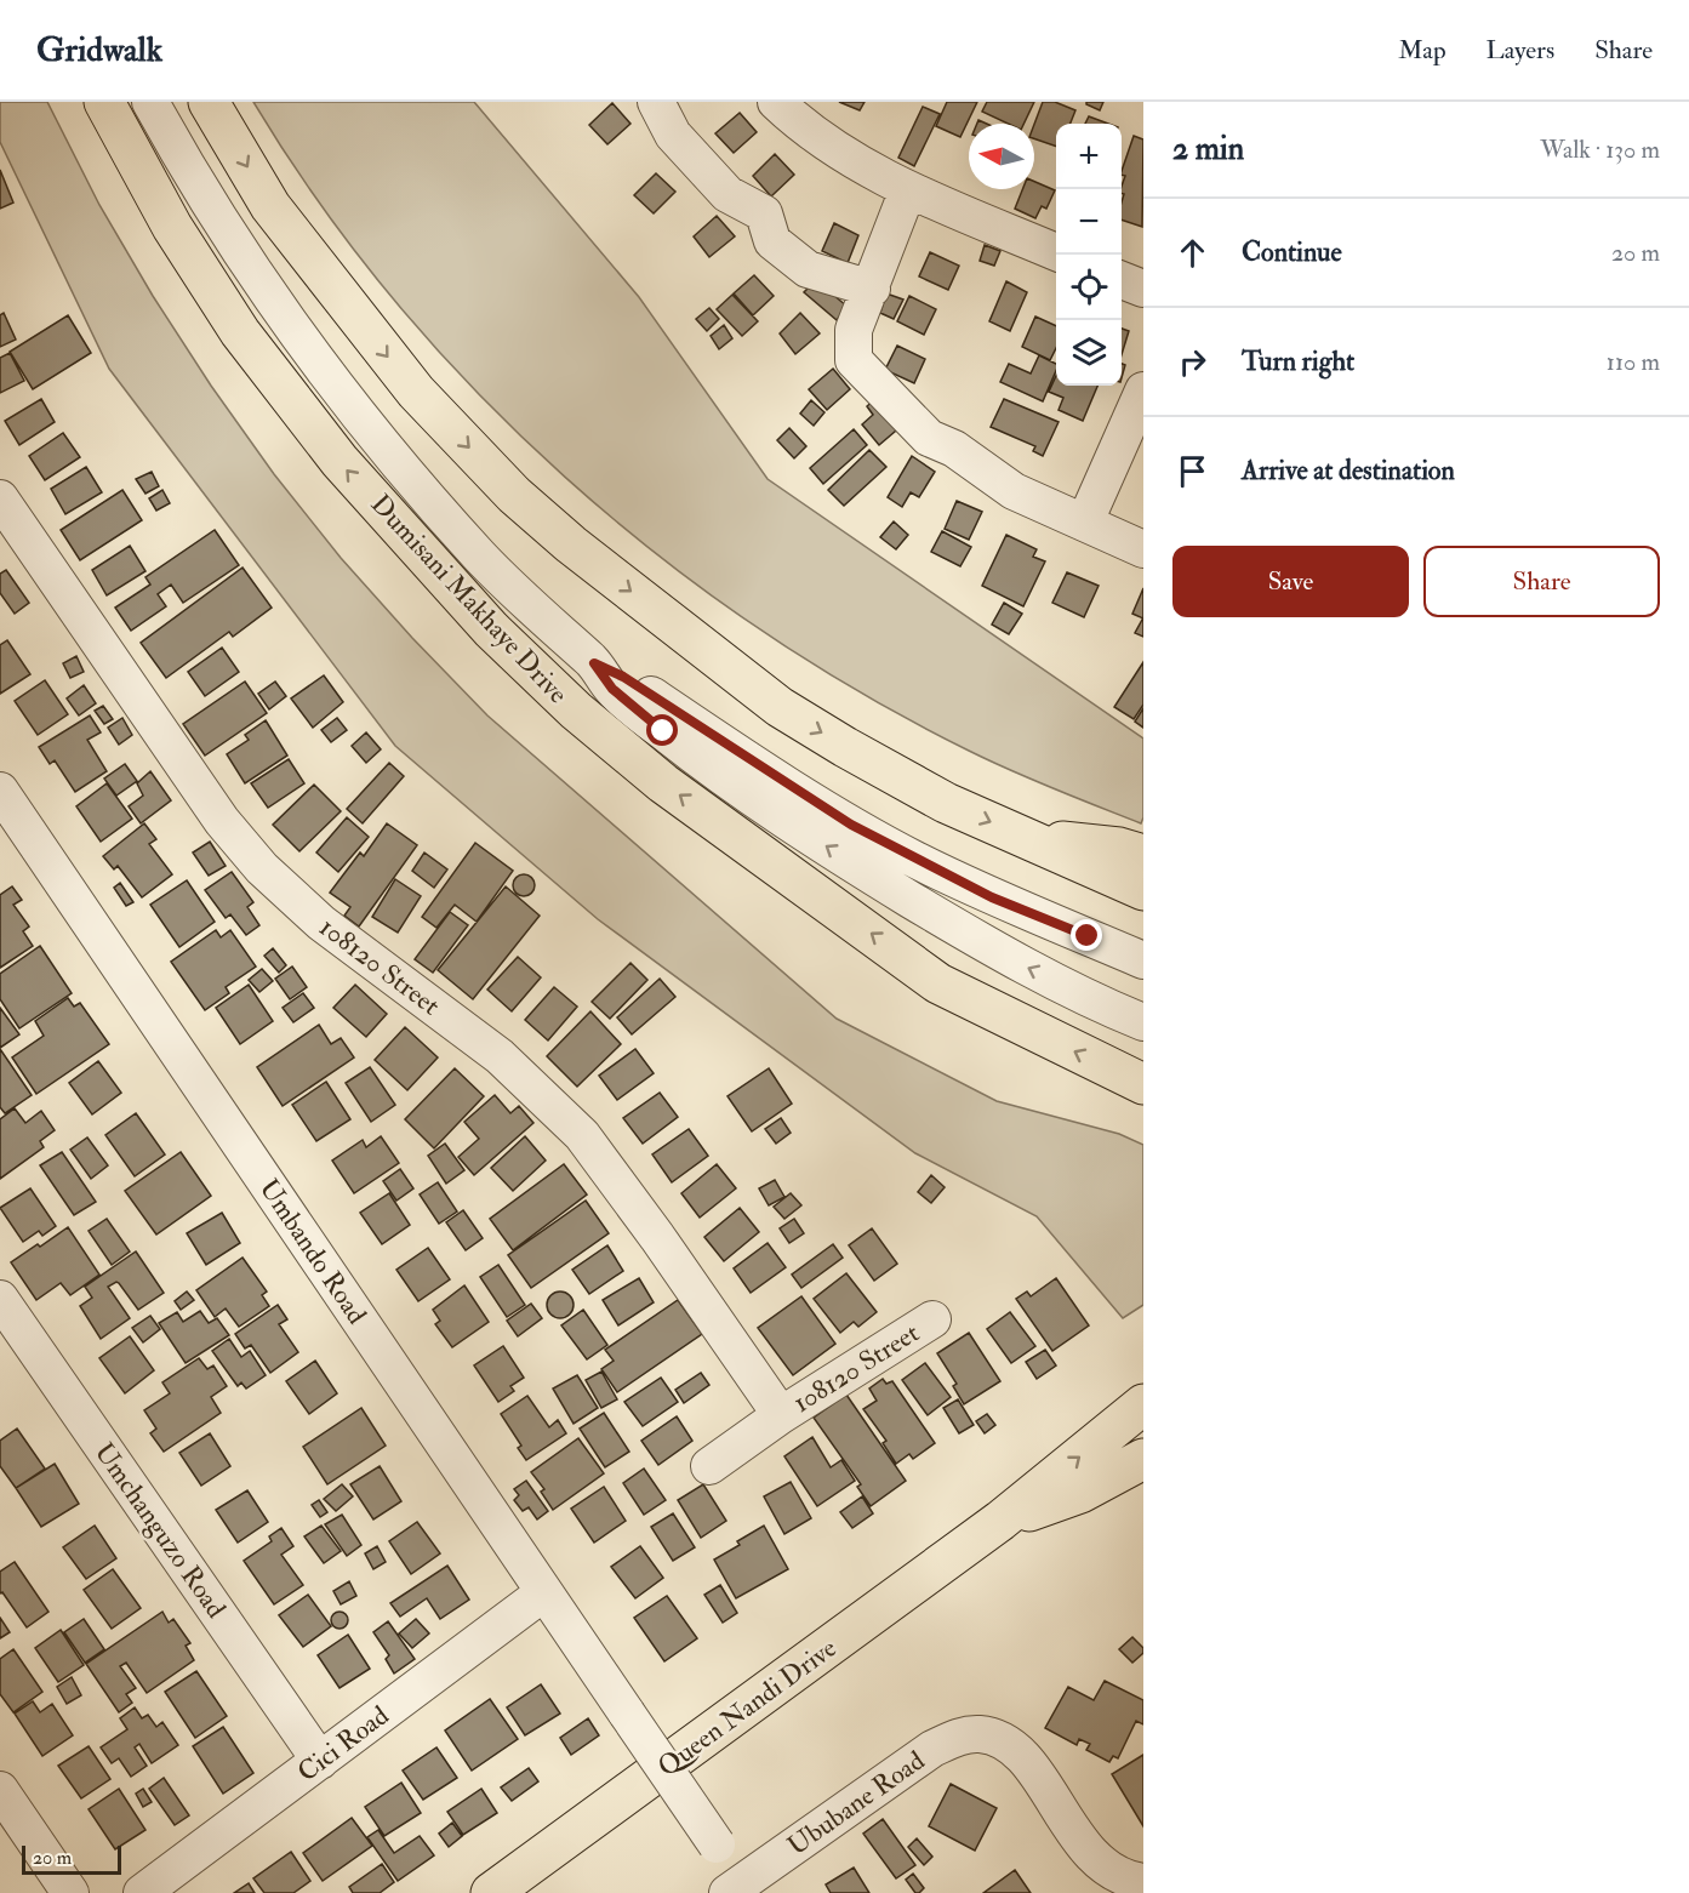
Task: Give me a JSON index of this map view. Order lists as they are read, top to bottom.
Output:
{
  "streets": {
    "main road": ["Dumisani Makhaye Drive", "Queen Nandi Drive"],
    "street": [
      "108120 Street",
      "Umbando Road",
      "Umchanguzo Road",
      "Cici Road",
      "Ububane Road"
    ]
  },
  "crossings": [
    ["Umbando Road", "Cici Road"],
    ["Umbando Road", "Ububane Road"],
    ["Umchanguzo Road", "Cici Road"]
  ],
  "scale_bar": "20 m",
  "north": "left",
  "page": {
    "header": "Gridwalk",
    "nav": ["Map", "Layers", "Share"],
    "heading": ["2 min", "Walk · 130 m"],
    "map_buttons": ["+", "−"],
    "list": [
      ["Continue", "20 m"],
      ["Turn right", "110 m"],
      "Arrive at destination"
    ],
    "buttons": ["Save", "Share"],
    "scale": "20 m"
  }
}
